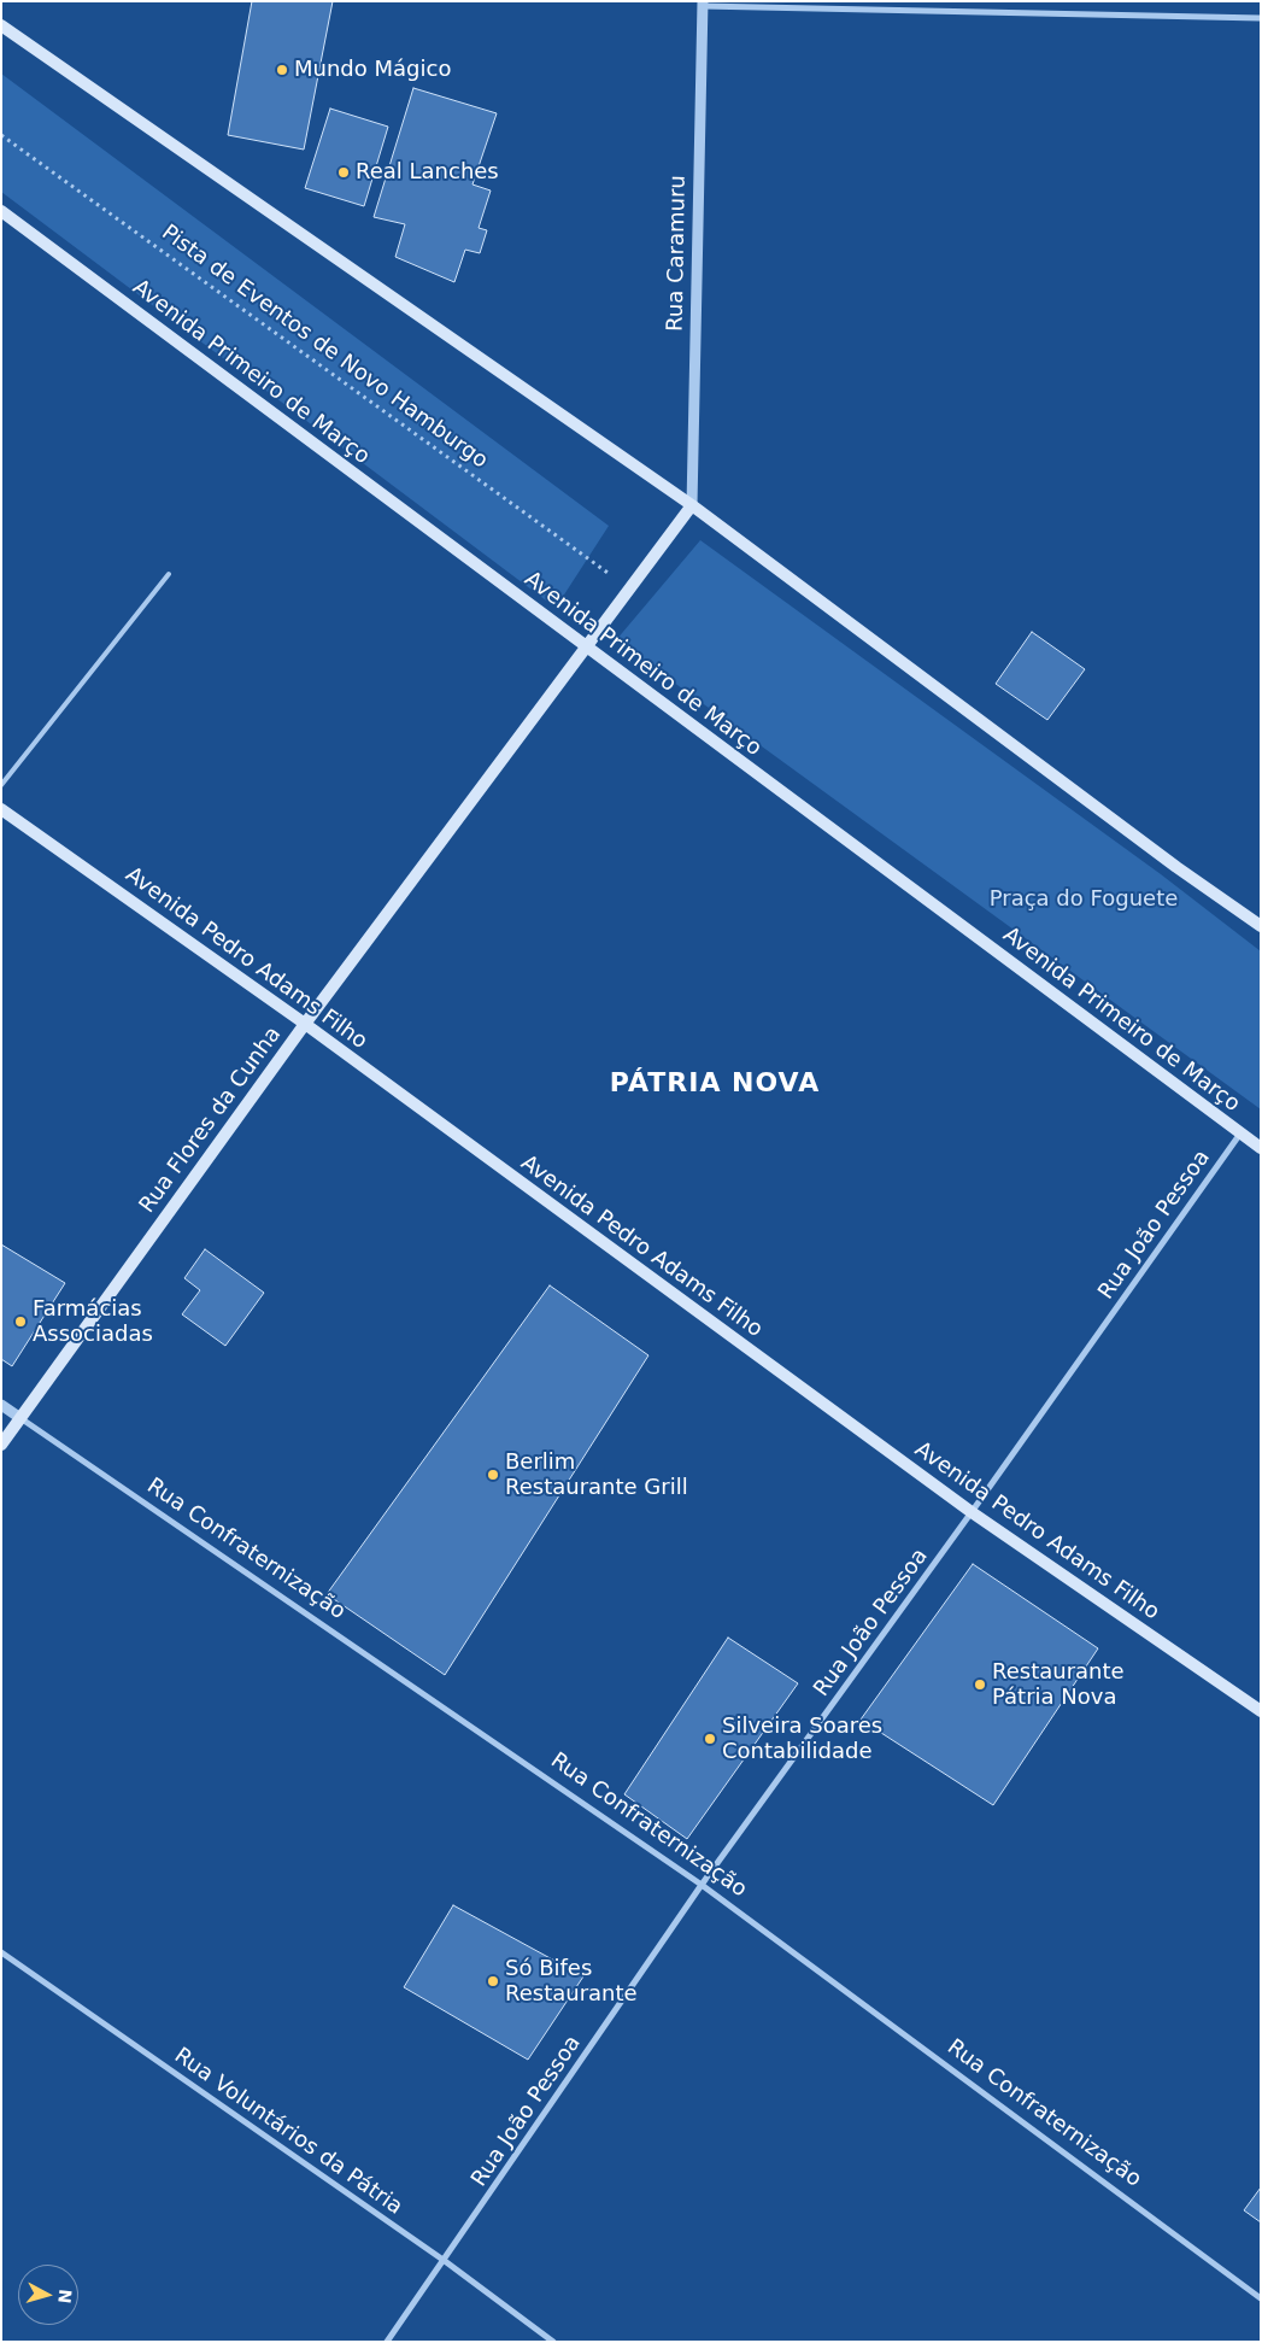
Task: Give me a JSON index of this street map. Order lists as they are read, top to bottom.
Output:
{
  "streets": {
    "main road": ["Avenida Primeiro de Março", "Avenida Pedro Adams Filho", "Rua Flores da Cunha"],
    "street": [
      "Rua Caramuru",
      "Rua João Pessoa",
      "Rua Confraternização",
      "Rua Voluntários da Pátria"
    ],
    "path": ["Pista de Eventos de Novo Hamburgo"]
  },
  "crossings": [
    ["Rua Caramuru", "Rua Flores da Cunha"],
    ["Pista de Eventos de Novo Hamburgo", "Rua Flores da Cunha"],
    ["Avenida Primeiro de Março", "Rua Flores da Cunha"],
    ["Avenida Primeiro de Março", "Rua João Pessoa"],
    ["Avenida Pedro Adams Filho", "Rua Flores da Cunha"],
    ["Avenida Pedro Adams Filho", "Rua João Pessoa"],
    ["Rua Flores da Cunha", "Rua Confraternização"],
    ["Rua João Pessoa", "Rua Confraternização"],
    ["Rua João Pessoa", "Rua Voluntários da Pátria"]
  ],
  "districts": ["PÁTRIA NOVA"],
  "parks": ["Praça do Foguete"],
  "places": [
    "Mundo Mágico",
    "Real Lanches",
    "Farmácias Associadas",
    "Berlim Restaurante Grill",
    "Restaurante Pátria Nova",
    "Silveira Soares Contabilidade",
    "Só Bifes Restaurante"
  ],
  "north": "right"
}
